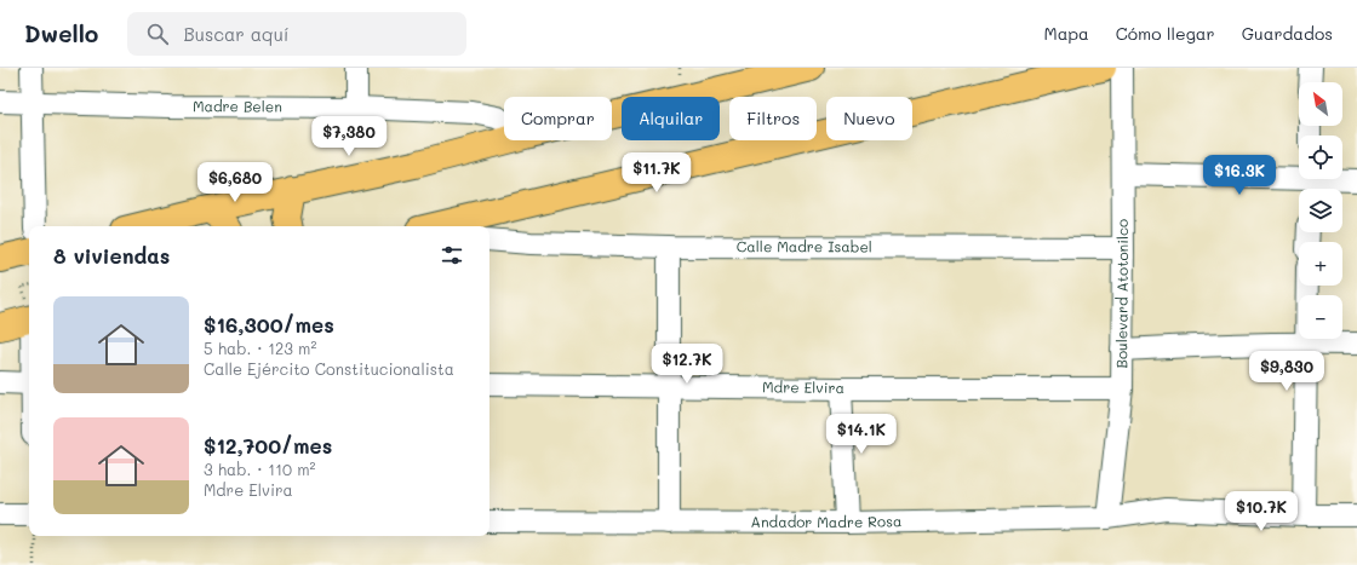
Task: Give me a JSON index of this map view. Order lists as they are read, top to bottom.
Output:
{
  "streets": {
    "street": [
      "Madre Belen",
      "Calle Madre Isabel",
      "Boulevard Atotonilco",
      "Mdre Elvira",
      "Andador Madre Rosa"
    ]
  },
  "crossings": [
    ["Calle Madre Isabel", "Boulevard Atotonilco"],
    ["Boulevard Atotonilco", "Mdre Elvira"],
    ["Boulevard Atotonilco", "Andador Madre Rosa"]
  ],
  "north": "top left",
  "page": {
    "header": "Dwello",
    "search": "Buscar aquí",
    "nav": ["Mapa", "Cómo llegar", "Guardados"],
    "map_buttons": ["+", "−"],
    "chip": [
      "Comprar",
      "Alquilar",
      "Filtros",
      "Nuevo"
    ],
    "price": [
      "$7,380",
      "$11.7K",
      "$16.3K",
      "$6,680",
      "$12.7K",
      "$9,830",
      "$14.1K",
      "$10.7K"
    ],
    "heading": "8 viviendas",
    "list": [
      {
        "name": "$16,300/mes",
        "note": "5 hab. · 123 m² · Calle Ejército Constitucionalista"
      },
      {
        "name": "$12,700/mes",
        "note": "3 hab. · 110 m² · Mdre Elvira"
      }
    ]
  }
}
